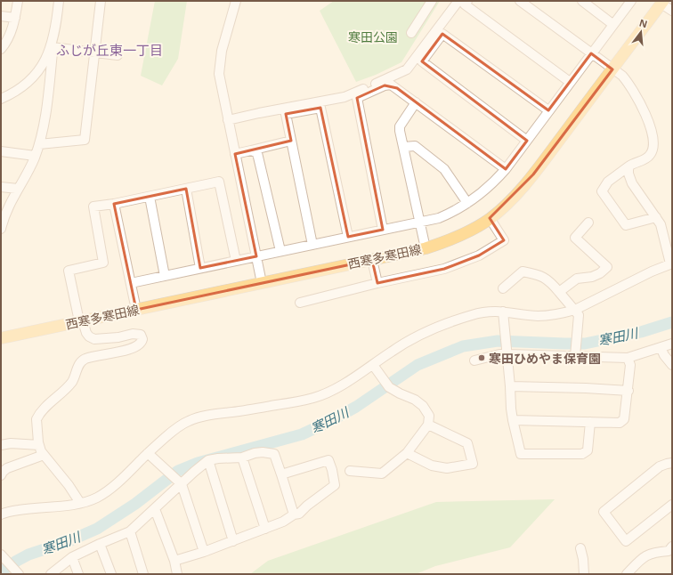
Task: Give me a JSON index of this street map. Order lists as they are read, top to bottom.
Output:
{
  "streets": {
    "main road": ["西寒多寒田線"]
  },
  "districts": ["ふじが丘東一丁目"],
  "water": ["寒田川"],
  "parks": ["寒田公園"],
  "places": ["寒田ひめやま保育園"],
  "north": "top"
}
